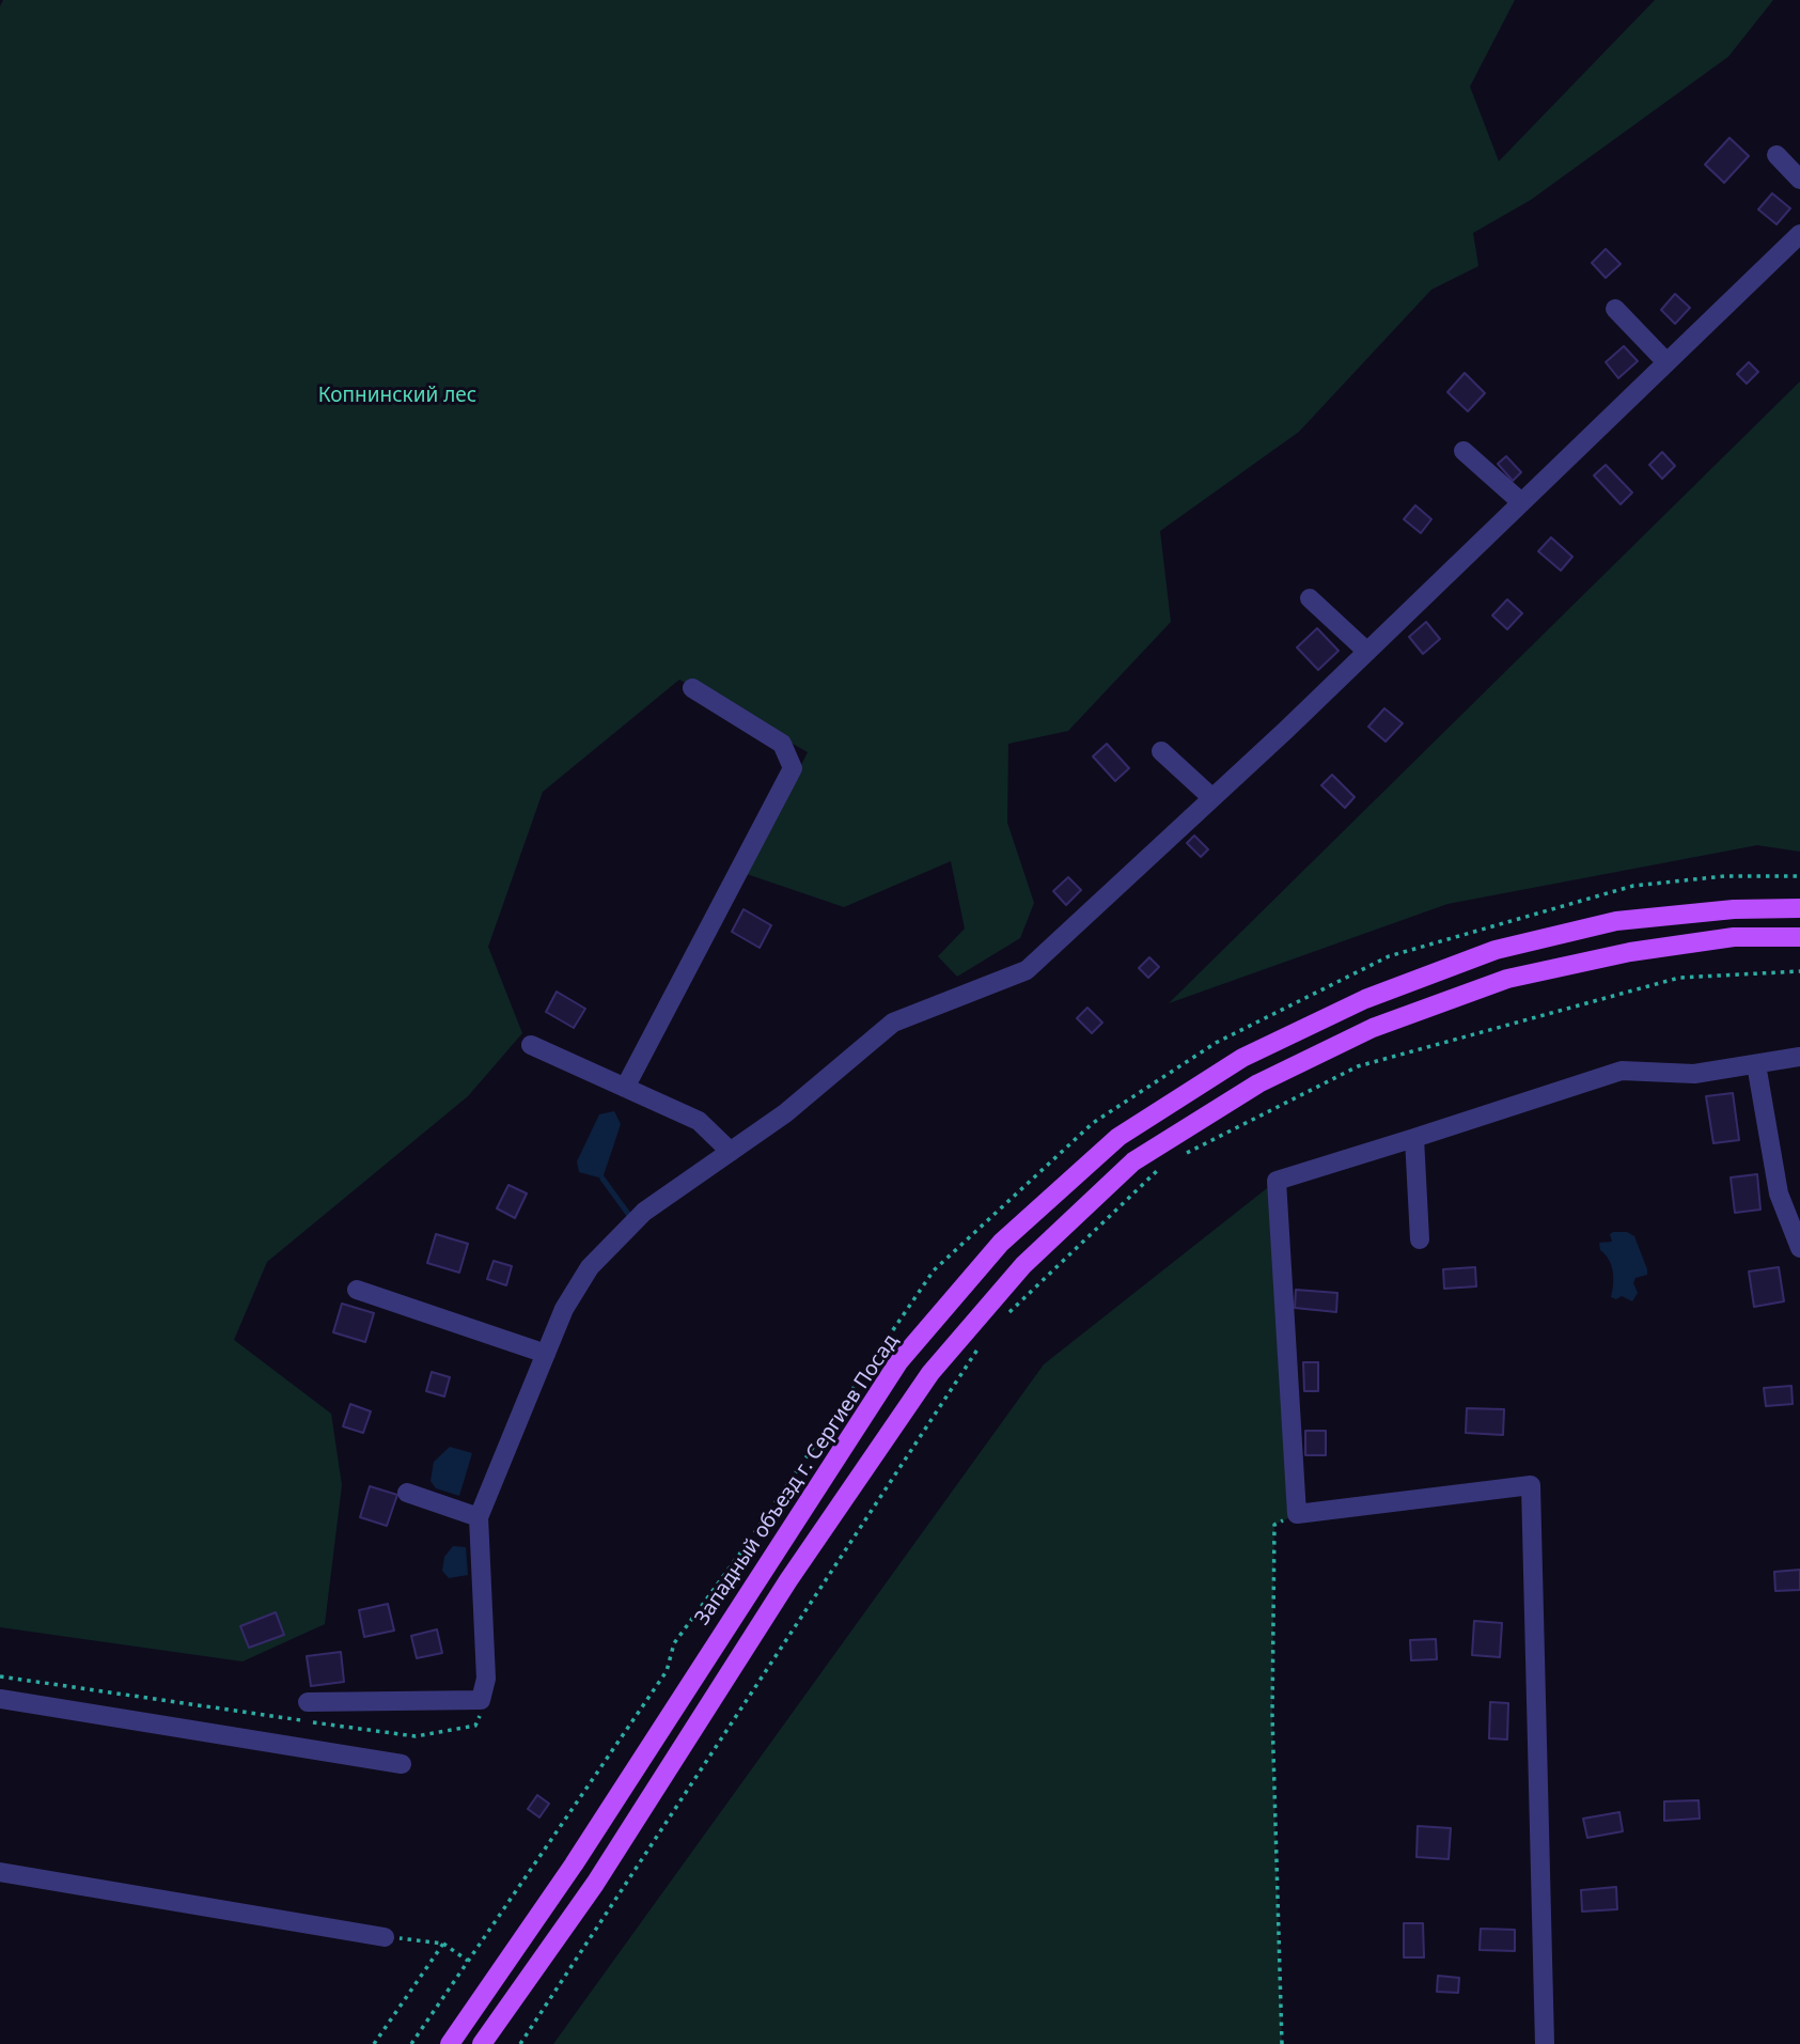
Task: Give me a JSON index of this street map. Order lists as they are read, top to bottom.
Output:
{
  "streets": {
    "main road": ["Западный объезд г. Сергиев Посад"]
  },
  "parks": ["Копнинский лес"]
}
